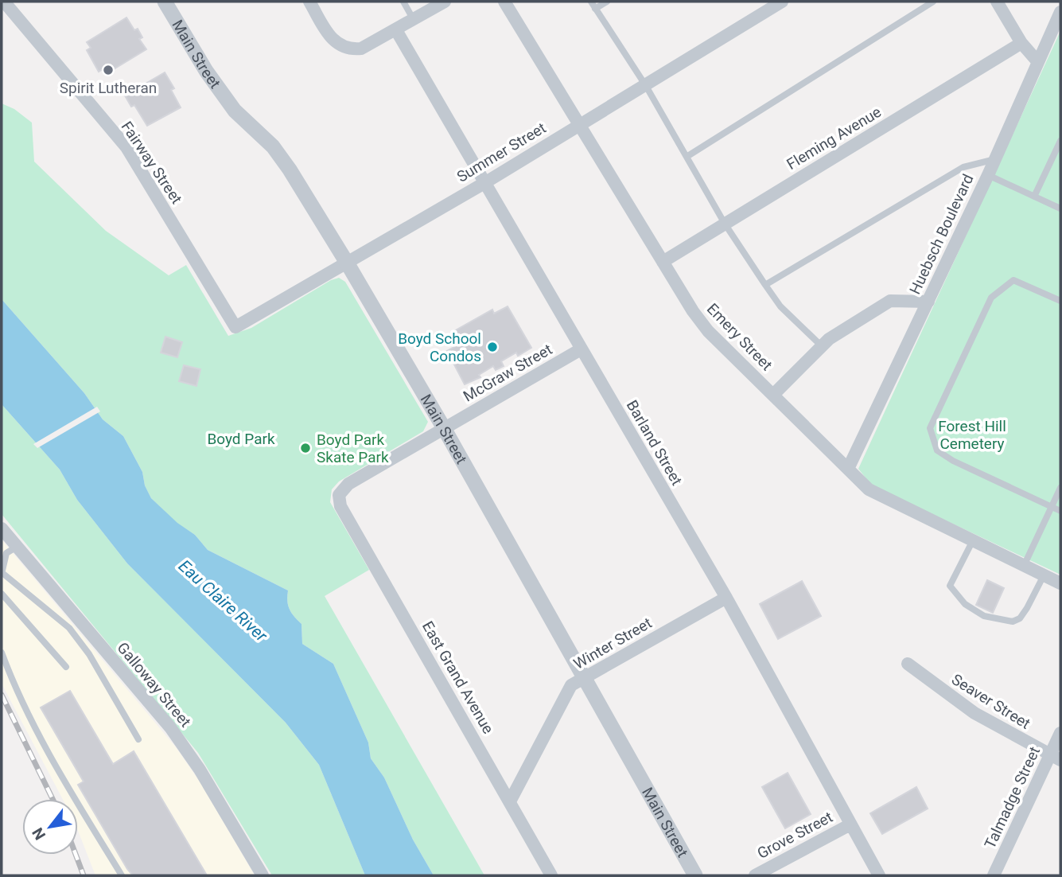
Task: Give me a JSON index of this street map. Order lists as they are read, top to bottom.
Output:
{
  "streets": {
    "street": [
      "Main Street",
      "Fleming Avenue",
      "Summer Street",
      "Fairway Street",
      "Huebsch Boulevard",
      "Emery Street",
      "McGraw Street",
      "Barland Street",
      "Winter Street",
      "East Grand Avenue",
      "Galloway Street",
      "Seaver Street",
      "Talmadge Street",
      "Grove Street"
    ]
  },
  "crossings": [
    ["Main Street", "Summer Street"],
    ["Main Street", "McGraw Street"],
    ["Main Street", "Winter Street"],
    ["Fleming Avenue", "Emery Street"],
    ["Summer Street", "Fairway Street"],
    ["Summer Street", "Emery Street"],
    ["Summer Street", "Barland Street"],
    ["Huebsch Boulevard", "Emery Street"],
    ["McGraw Street", "Barland Street"],
    ["McGraw Street", "East Grand Avenue"],
    ["Barland Street", "Winter Street"],
    ["Barland Street", "Grove Street"],
    ["Winter Street", "East Grand Avenue"],
    ["Seaver Street", "Talmadge Street"]
  ],
  "water": ["Eau Claire River"],
  "parks": ["Forest Hill Cemetery", "Boyd Park"],
  "places": ["Spirit Lutheran", "Boyd School Condos", "Boyd Park Skate Park"],
  "north": "bottom left"
}
